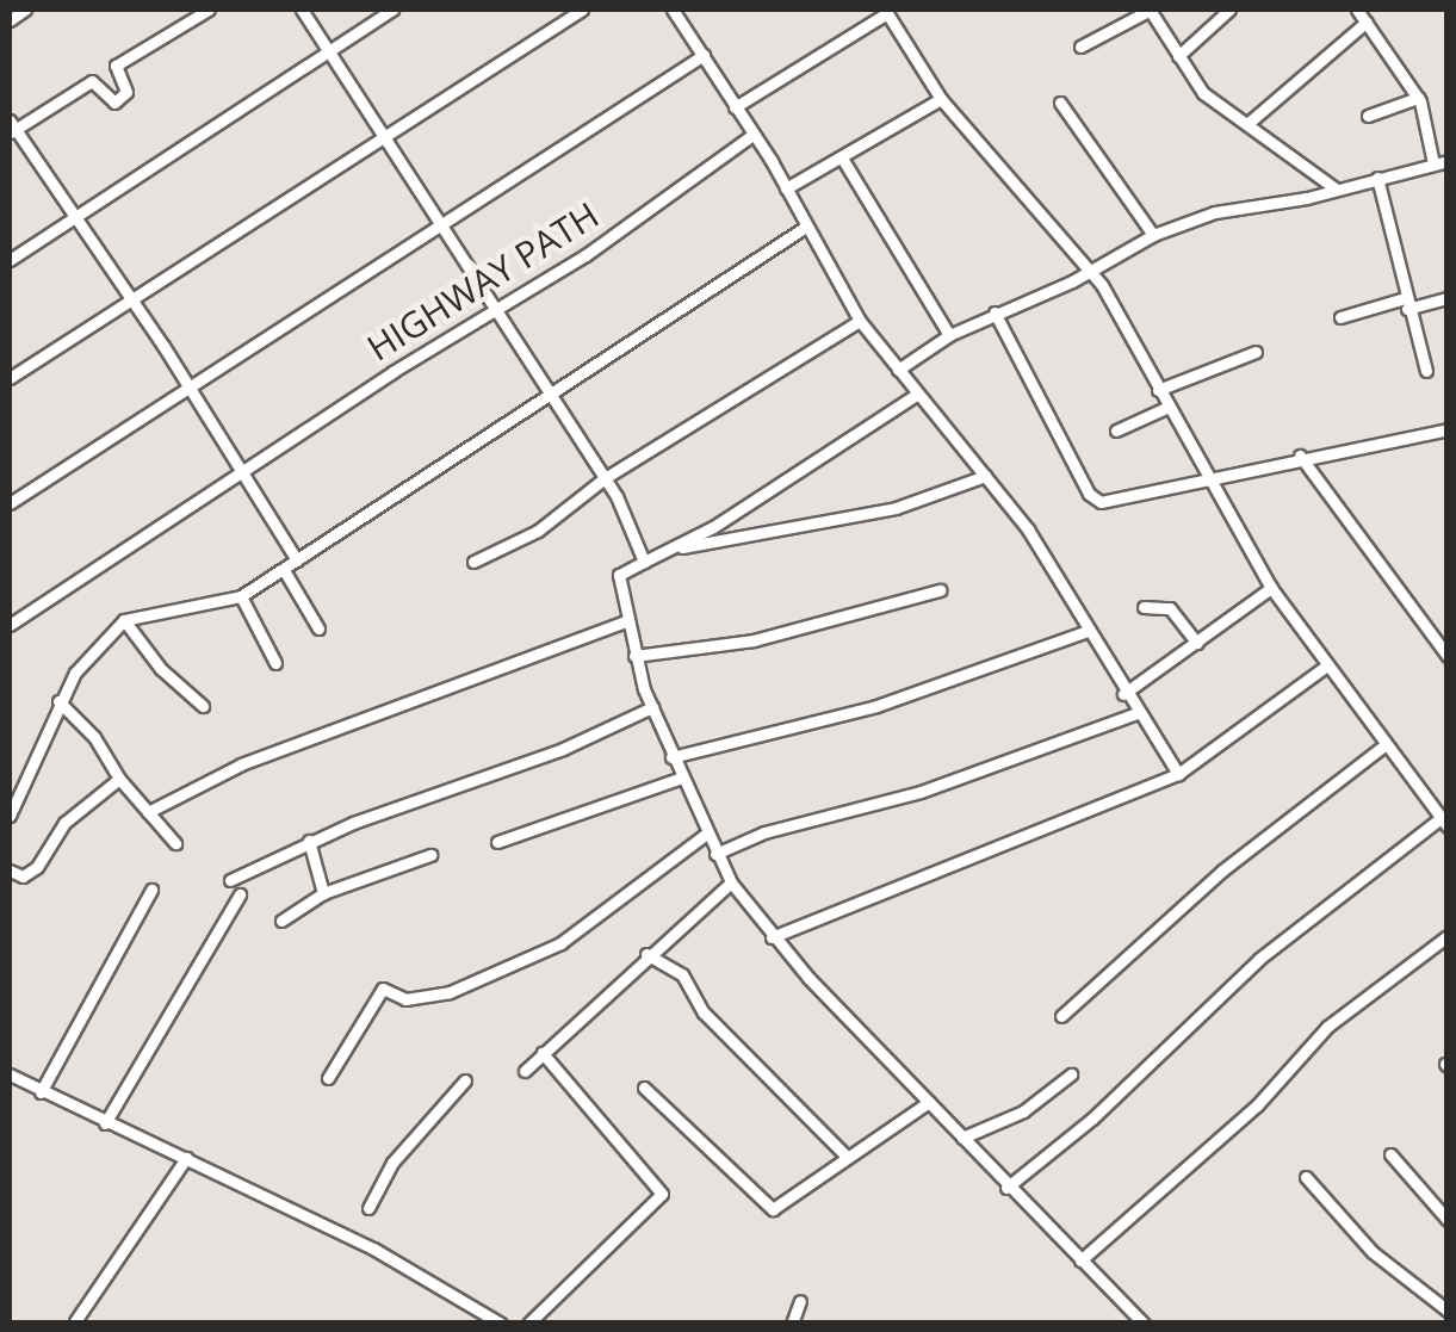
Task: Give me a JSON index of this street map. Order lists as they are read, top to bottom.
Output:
{
  "streets": {
    "street": ["HIGHWAY PATH"]
  }
}
